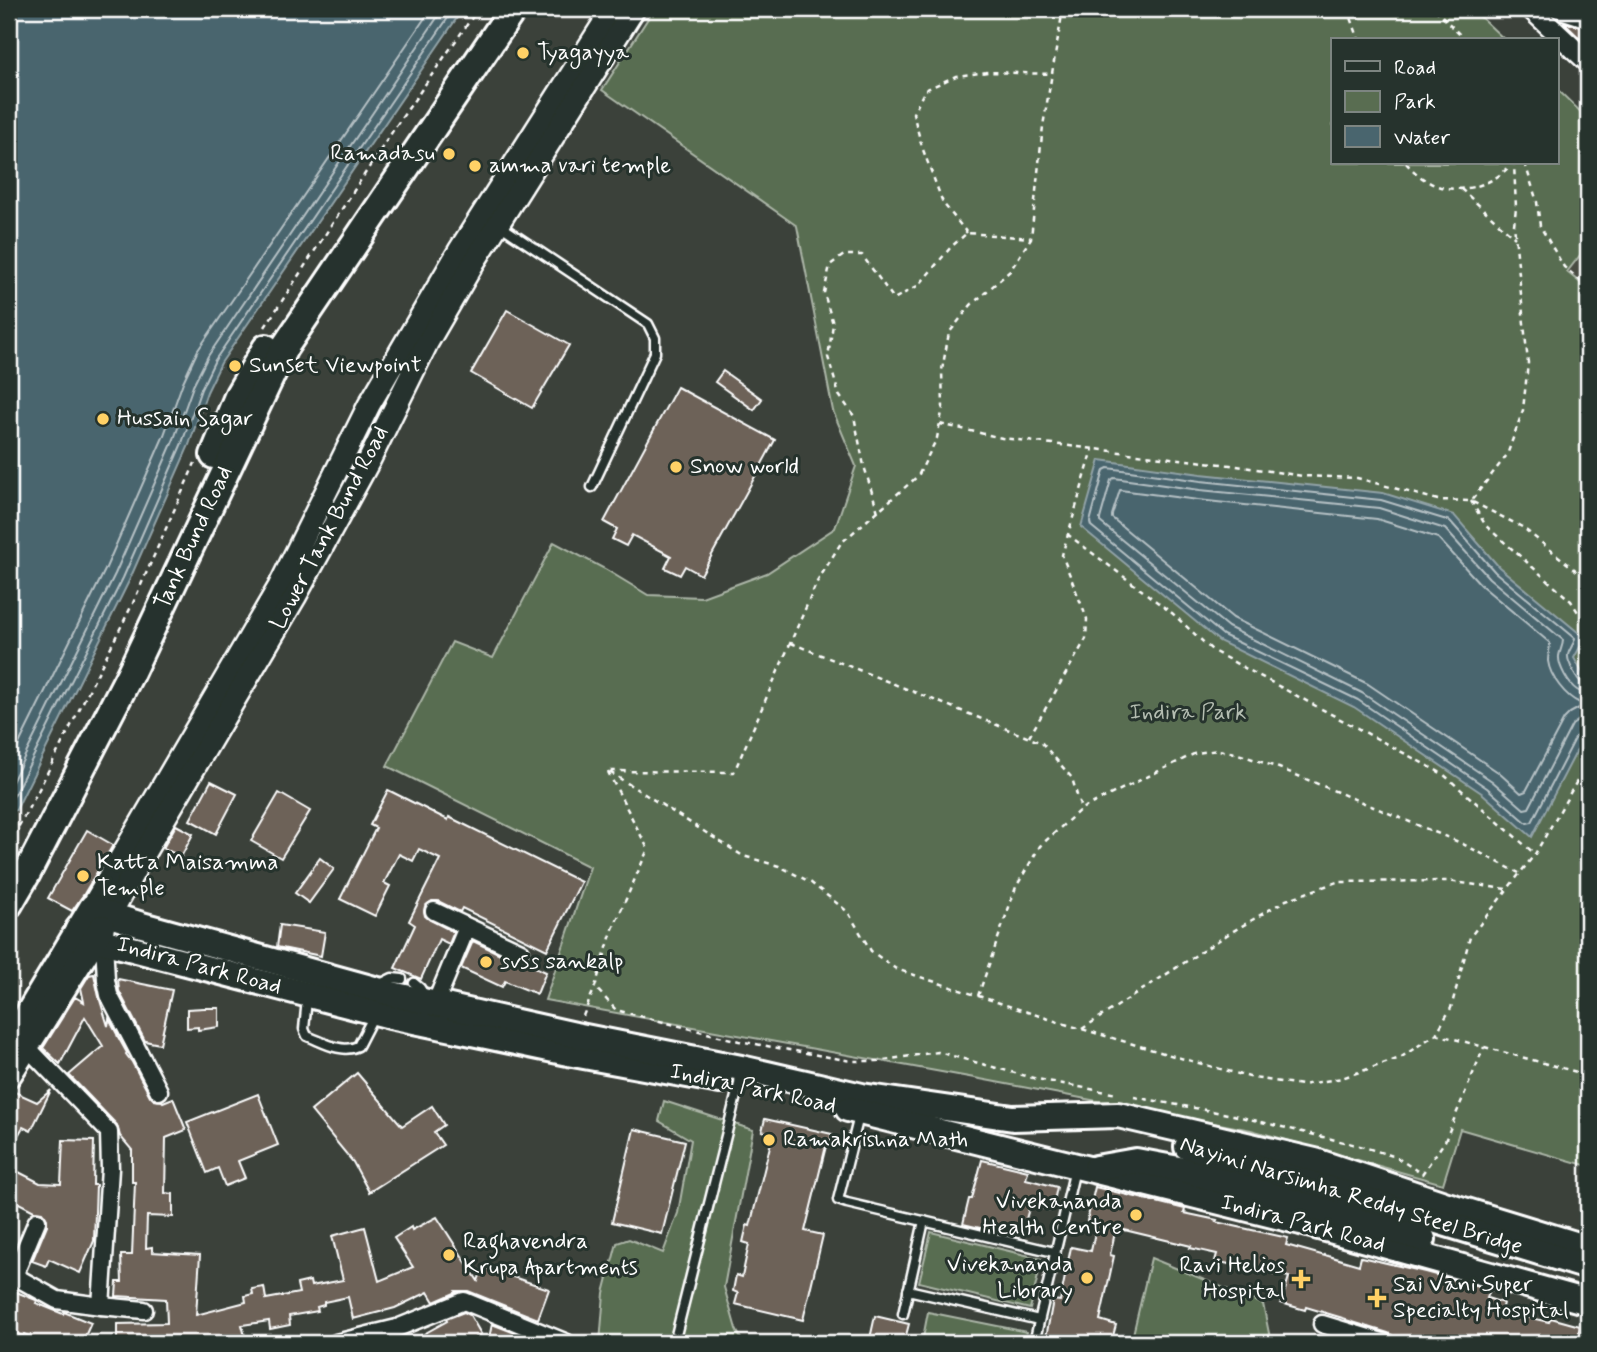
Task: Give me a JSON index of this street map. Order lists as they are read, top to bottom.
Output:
{
  "streets": {
    "highway": ["Tank Bund Road"],
    "main road": ["Lower Tank Bund Road", "Indira Park Road", "Nayini Narsimha Reddy Steel Bridge"]
  },
  "crossings": [
    ["Lower Tank Bund Road", "Indira Park Road"],
    ["Indira Park Road", "Nayini Narsimha Reddy Steel Bridge"]
  ],
  "parks": ["Indira Park"],
  "places": {
    "other": [
      "Tyagayya",
      "Ramadasu",
      "amma vari temple",
      "Sunset Viewpoint",
      "Hussain Sagar",
      "Snow world",
      "Katta Maisamma Temple",
      "svss sankalp",
      "Ramakrishna Math",
      "Vivekananda Health Centre",
      "Raghavendra Krupa Apartments",
      "Vivekananda Library"
    ],
    "health": ["Ravi Helios Hospital", "Sai Vani Super Specialty Hospital"]
  },
  "legend": ["Road", "Park", "Water"]
}
